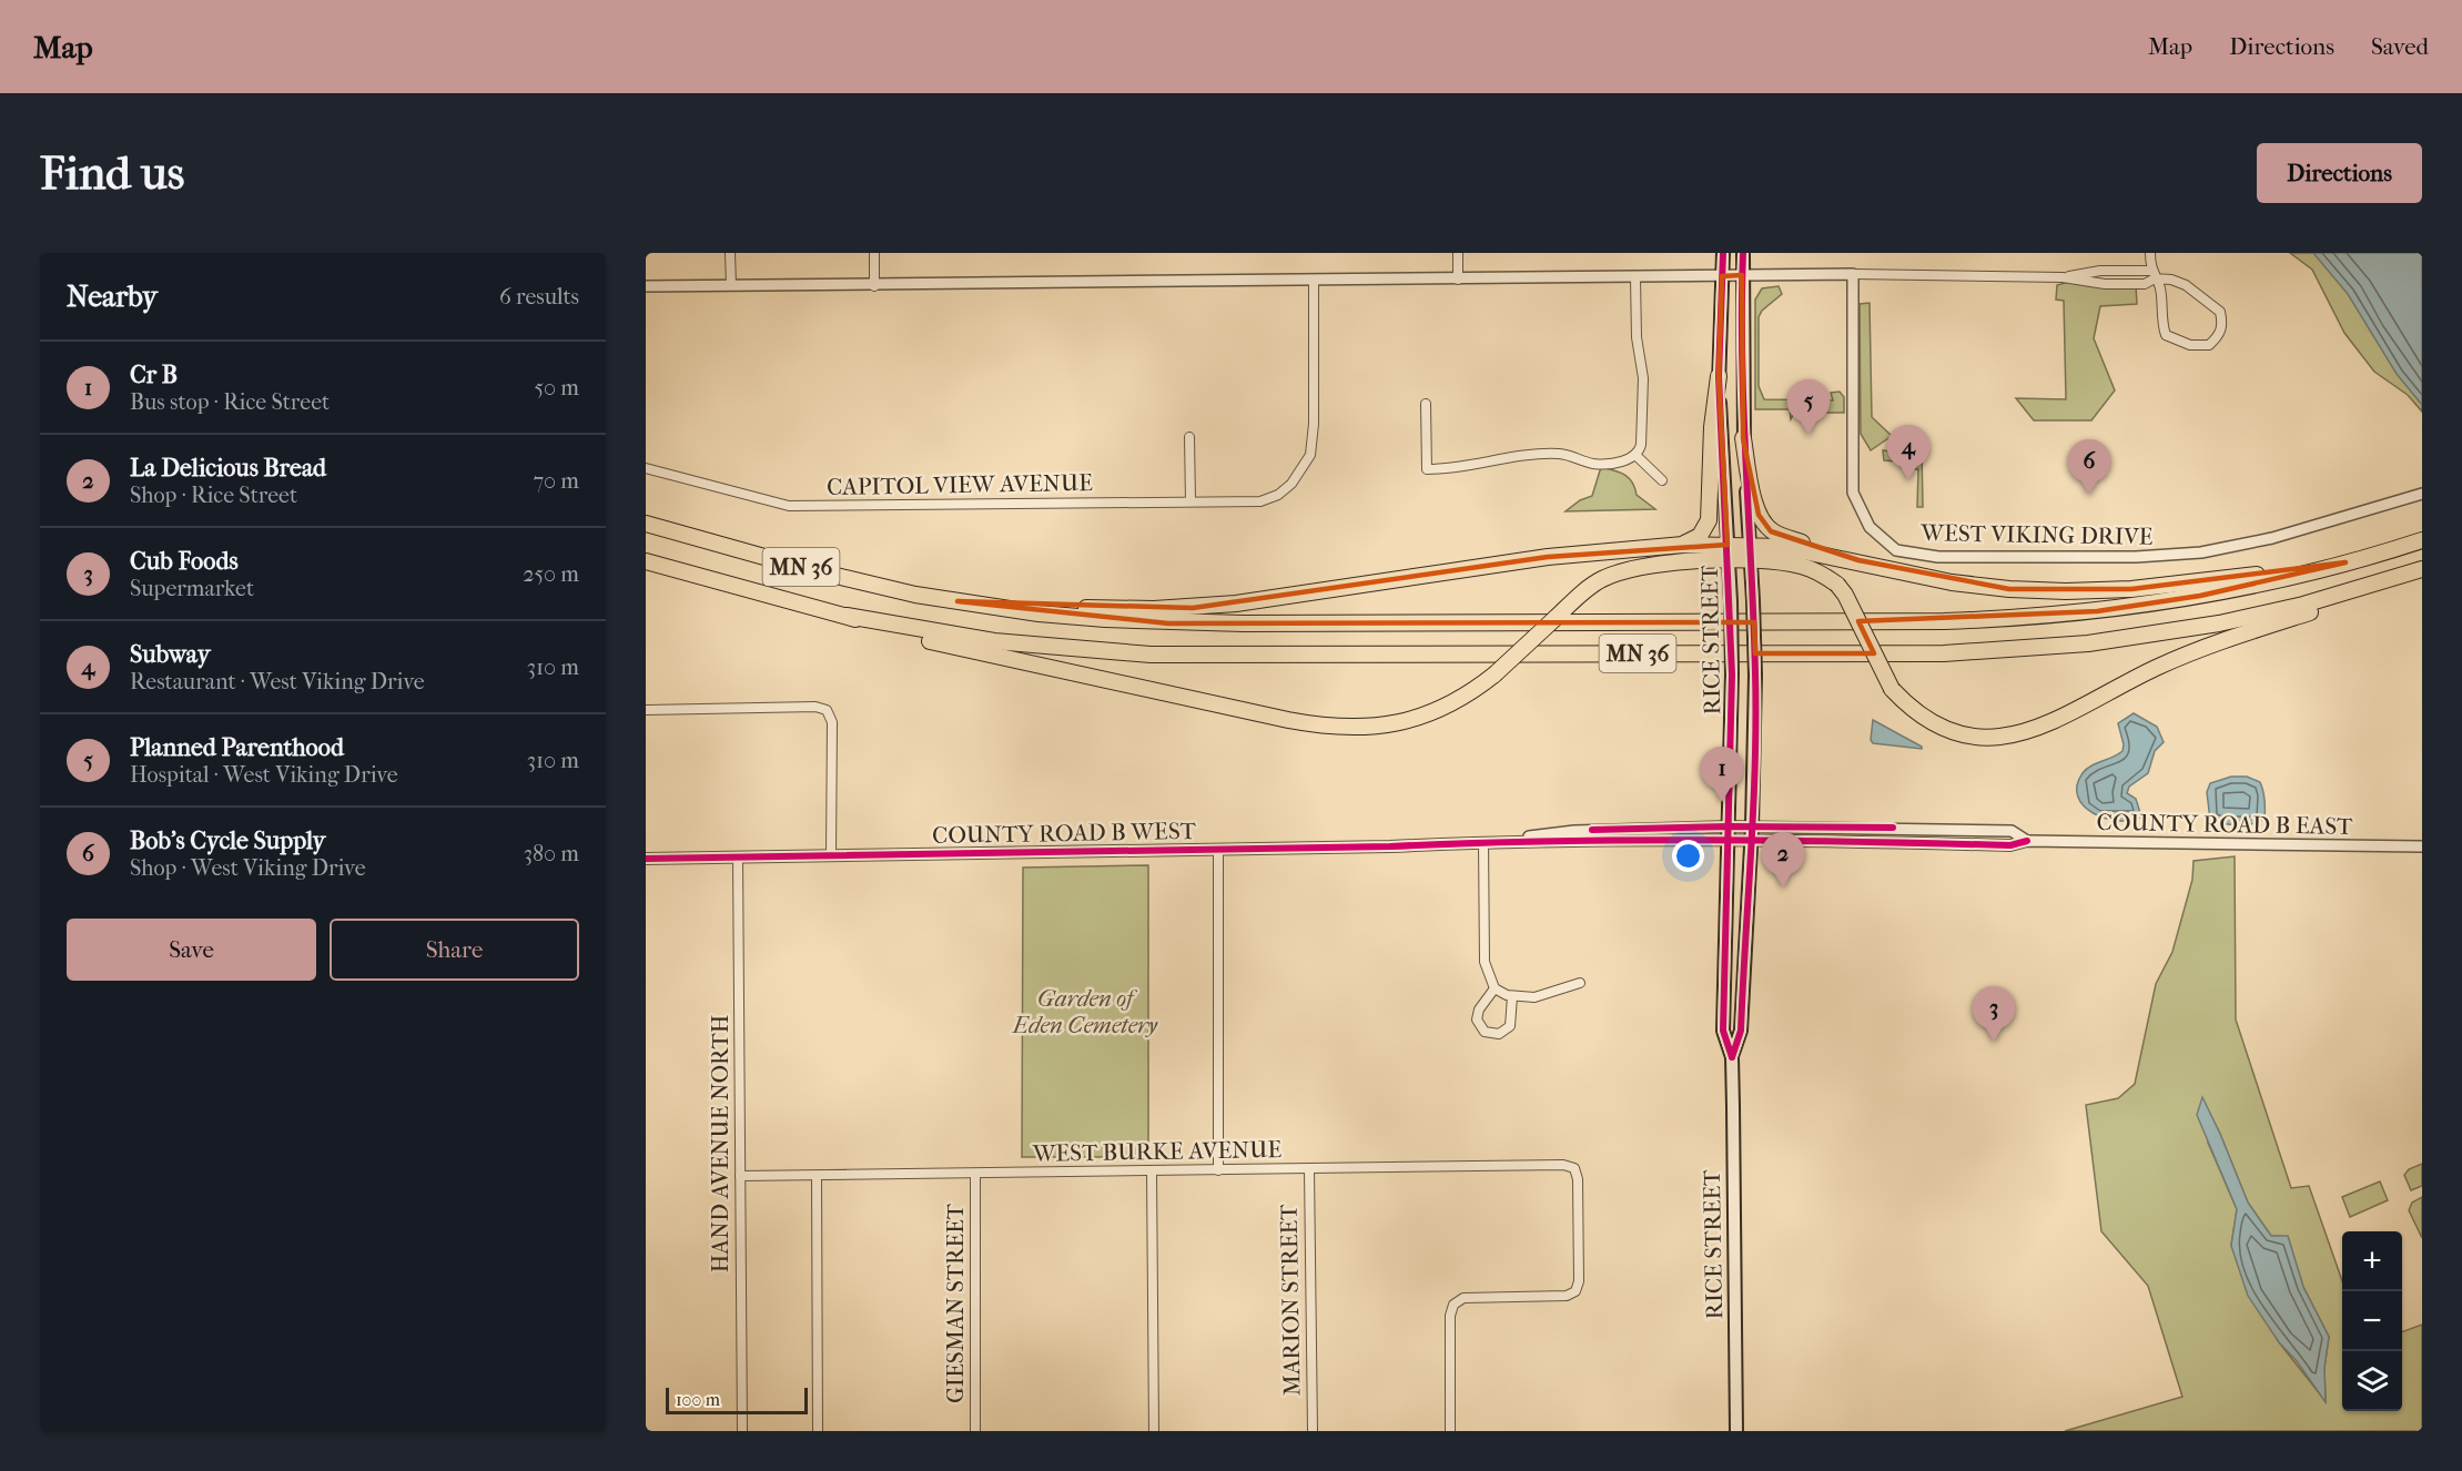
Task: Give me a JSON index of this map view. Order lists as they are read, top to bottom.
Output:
{
  "streets": {
    "highway": ["MN 36"],
    "main road": ["RICE STREET"],
    "street": [
      "CAPITOL VIEW AVENUE",
      "WEST VIKING DRIVE",
      "COUNTY ROAD B EAST",
      "COUNTY ROAD B WEST",
      "HAND AVENUE NORTH",
      "WEST BURKE AVENUE",
      "MARION STREET",
      "GIESMAN STREET"
    ]
  },
  "crossings": [
    ["RICE STREET", "COUNTY ROAD B EAST"],
    ["RICE STREET", "COUNTY ROAD B WEST"],
    ["COUNTY ROAD B EAST", "COUNTY ROAD B WEST"],
    ["COUNTY ROAD B WEST", "HAND AVENUE NORTH"],
    ["HAND AVENUE NORTH", "WEST BURKE AVENUE"],
    ["WEST BURKE AVENUE", "MARION STREET"],
    ["WEST BURKE AVENUE", "GIESMAN STREET"]
  ],
  "parks": ["Garden of Eden Cemetery"],
  "scale_bar": "100 m",
  "page": {
    "header": "Map",
    "nav": ["Map", "Directions", "Saved"],
    "buttons": [
      "Directions",
      ["Save", "Share"]
    ],
    "title": "Find us",
    "heading": ["Nearby", "6 results"],
    "list": [
      {
        "mark": "1",
        "name": "Cr B",
        "note": "Bus stop · Rice Street",
        "value": "50 m"
      },
      {
        "mark": "2",
        "name": "La Delicious Bread",
        "note": "Shop · Rice Street",
        "value": "70 m"
      },
      {
        "mark": "3",
        "name": "Cub Foods",
        "note": "Supermarket",
        "value": "250 m"
      },
      {
        "mark": "4",
        "name": "Subway",
        "note": "Restaurant · West Viking Drive",
        "value": "310 m"
      },
      {
        "mark": "5",
        "name": "Planned Parenthood",
        "note": "Hospital · West Viking Drive",
        "value": "310 m"
      },
      {
        "mark": "6",
        "name": "Bob's Cycle Supply",
        "note": "Shop · West Viking Drive",
        "value": "380 m"
      }
    ],
    "pins": [
      "5",
      "4",
      "6",
      "1",
      "2",
      "3"
    ],
    "map_buttons": ["+", "−"],
    "scale": "100 m"
  }
}
